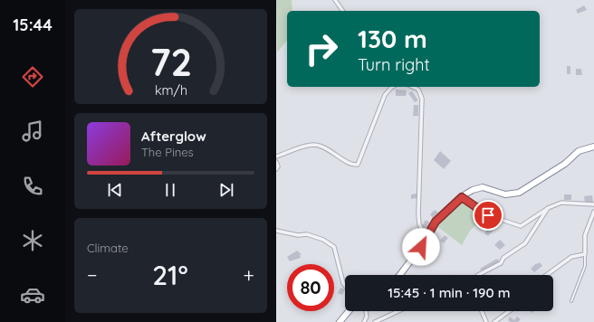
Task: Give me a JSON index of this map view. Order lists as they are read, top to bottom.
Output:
{
  "page": {
    "tabs": "15:44",
    "turn": ["130 m", "Turn right"],
    "song": ["Afterglow", "The Pines"],
    "tile": "Climate",
    "heat": ["−", "21°", "+"],
    "limit": "80",
    "trip": "15:45 · 1 min · 190 m",
    "gauge": ["72", "km/h"]
  }
}
